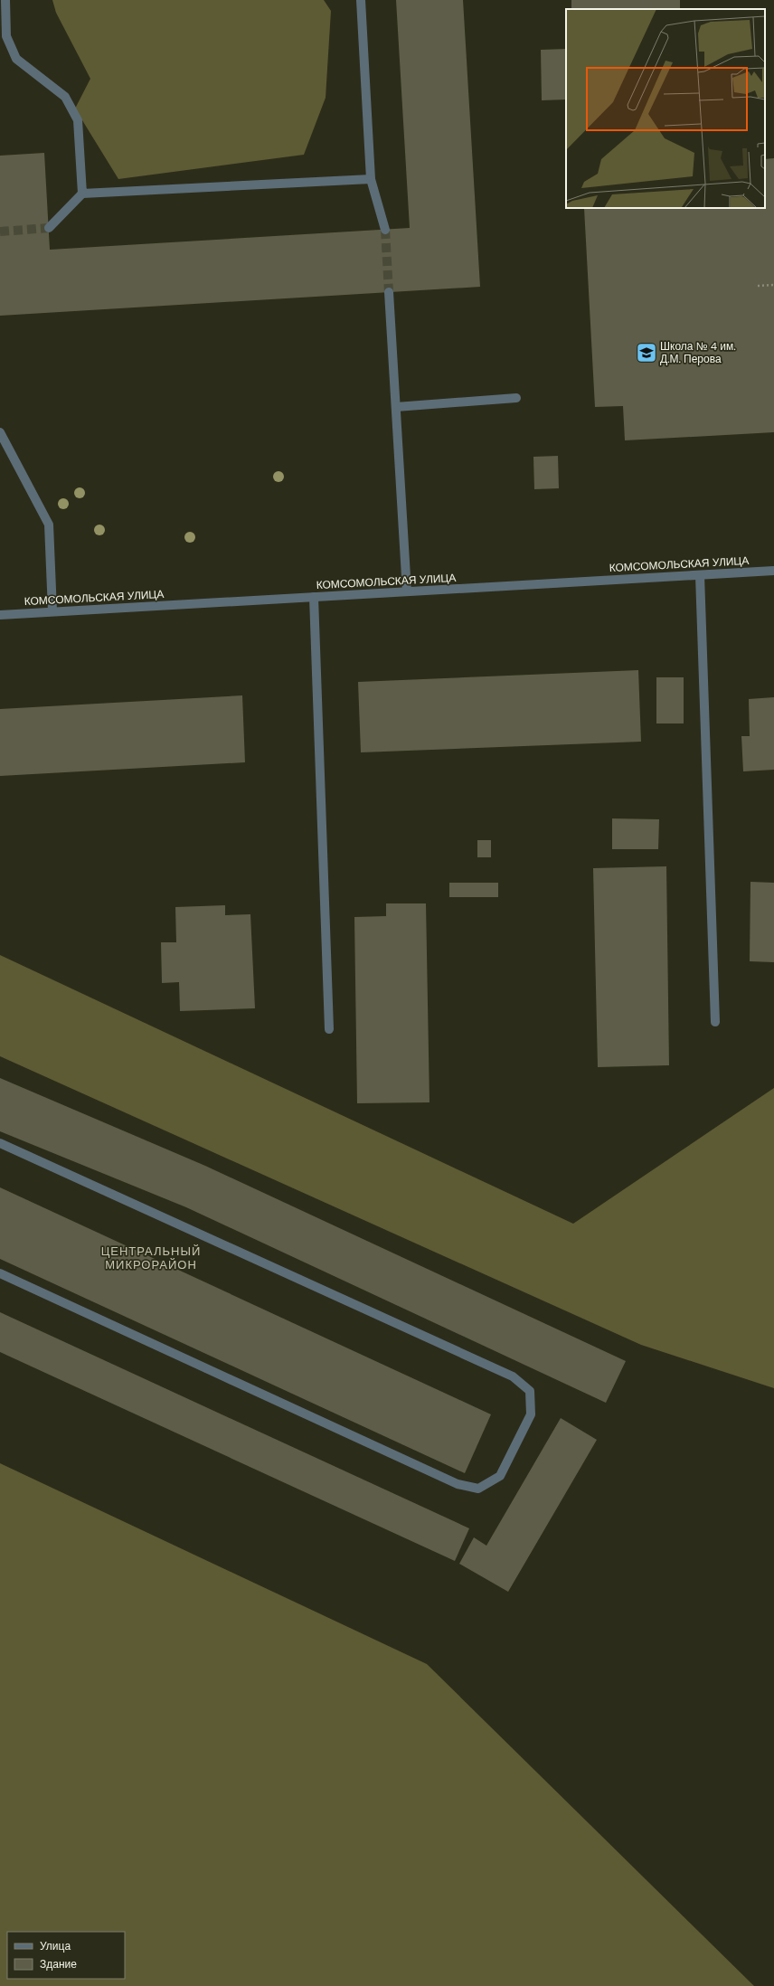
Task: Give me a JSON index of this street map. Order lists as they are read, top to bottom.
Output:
{
  "streets": {
    "street": ["КОМСОМОЛЬСКАЯ УЛИЦА"]
  },
  "districts": ["ЦЕНТРАЛЬНЫЙ МИКРОРАЙОН"],
  "places": {
    "school or university": ["Школа № 4 им. Д.М. Перова"]
  },
  "legend": ["Улица", "Здание"]
}
